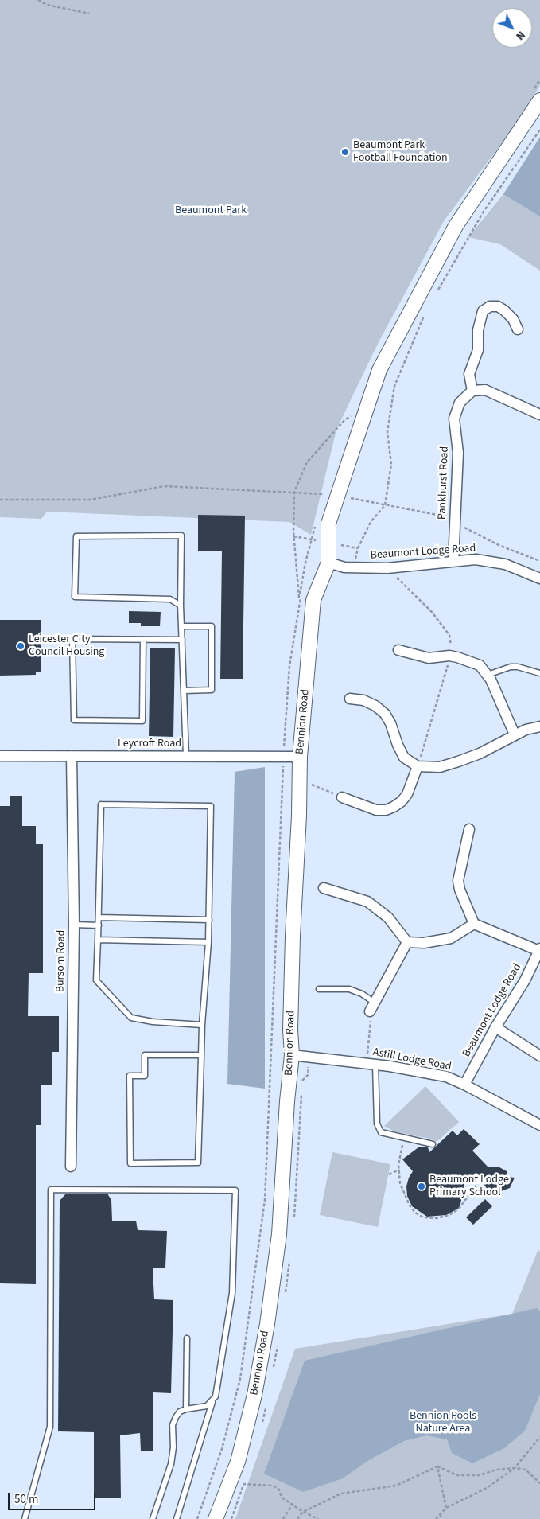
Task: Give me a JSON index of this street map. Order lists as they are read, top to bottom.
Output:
{
  "streets": {
    "street": [
      "Pankhurst Road",
      "Beaumont Lodge Road",
      "Bennion Road",
      "Leycroft Road",
      "Bursom Road",
      "Astill Lodge Road"
    ]
  },
  "crossings": [
    ["Pankhurst Road", "Beaumont Lodge Road"],
    ["Beaumont Lodge Road", "Bennion Road"],
    ["Beaumont Lodge Road", "Astill Lodge Road"],
    ["Bennion Road", "Leycroft Road"],
    ["Bennion Road", "Astill Lodge Road"],
    ["Leycroft Road", "Bursom Road"]
  ],
  "parks": ["Beaumont Park", "Bennion Pools Nature Area"],
  "places": ["Beaumont Park Football Foundation", "Leicester City Council Housing", "Beaumont Lodge Primary School"],
  "scale_bar": "50 m",
  "north": "bottom right"
}
